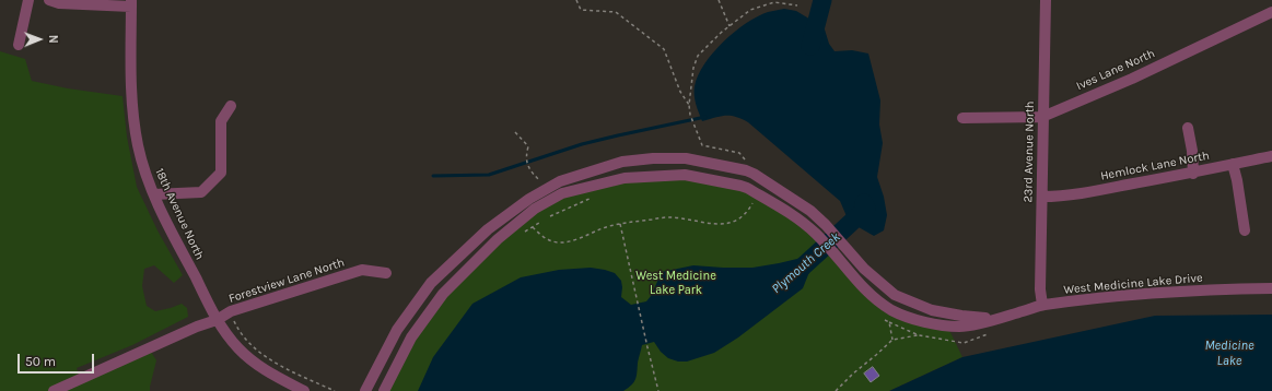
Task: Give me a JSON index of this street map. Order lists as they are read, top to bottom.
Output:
{
  "streets": {
    "street": [
      "Ives Lane North",
      "23rd Avenue North",
      "Hemlock Lane North",
      "18th Avenue North",
      "Forestview Lane North",
      "West Medicine Lake Drive"
    ]
  },
  "crossings": [
    ["Ives Lane North", "23rd Avenue North"],
    ["23rd Avenue North", "Hemlock Lane North"],
    ["23rd Avenue North", "West Medicine Lake Drive"],
    ["18th Avenue North", "Forestview Lane North"]
  ],
  "water": ["Plymouth Creek", "Medicine Lake"],
  "parks": ["West Medicine Lake Park"],
  "scale_bar": "50 m",
  "north": "right"
}
